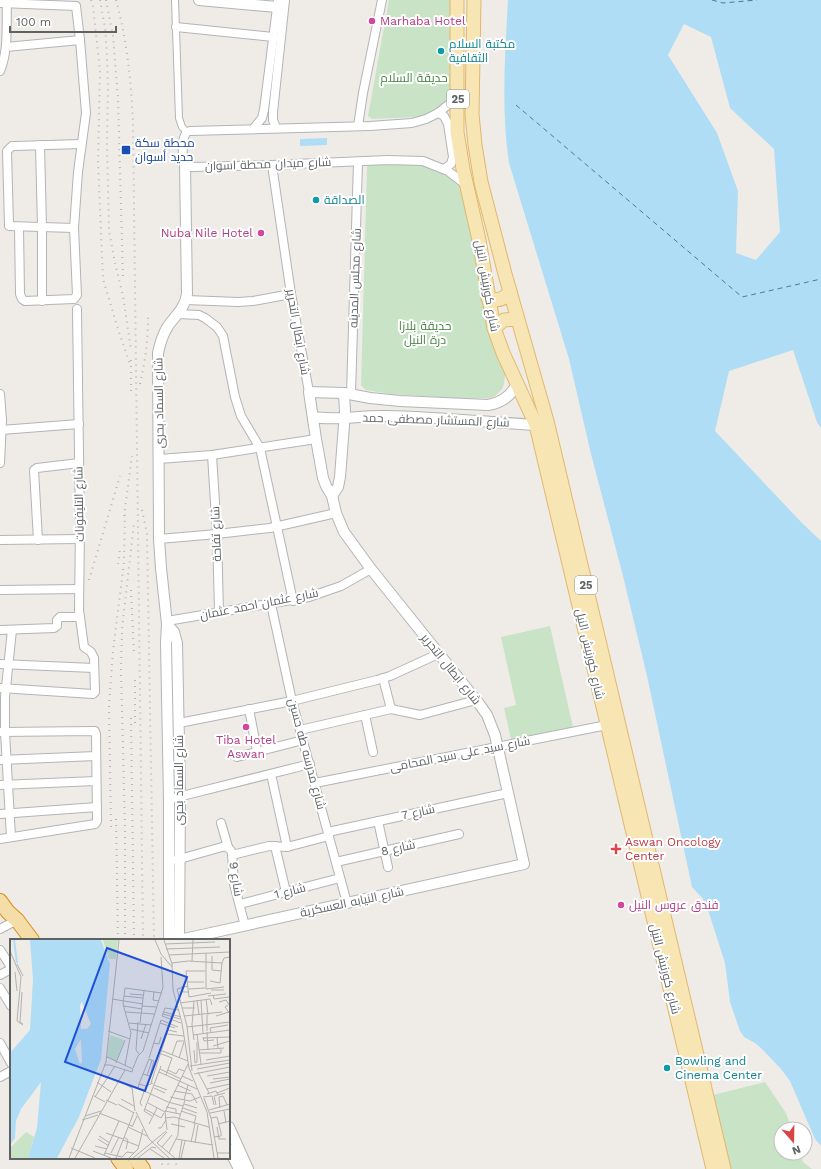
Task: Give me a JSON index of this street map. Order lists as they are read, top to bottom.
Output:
{
  "streets": {
    "main road": ["25", "شارع كورنيش النيل"],
    "street": [
      "شارع ميدان محطة اسوان",
      "شارع مجلس المدينه",
      "شارع ابطال التحرير",
      "شارع السماد بحرى",
      "شارع المستشار مصطفى حمد",
      "شارع التليفونات",
      "شارع تفاحة",
      "شارع عثمان احمد عثمان",
      "شارع مدرسه طه حسين",
      "شارع سيد على سيد المحامى",
      "شارع 7",
      "شارع 8",
      "شارع 9",
      "شارع 1",
      "شارع النيابه العسكرية"
    ]
  },
  "crossings": [
    ["شارع ميدان محطة اسوان", "شارع مجلس المدينه"],
    ["شارع ميدان محطة اسوان", "شارع كورنيش النيل"],
    ["شارع ميدان محطة اسوان", "شارع ابطال التحرير"],
    ["شارع ميدان محطة اسوان", "شارع السماد بحرى"],
    ["شارع مجلس المدينه", "شارع المستشار مصطفى حمد"],
    ["شارع كورنيش النيل", "شارع المستشار مصطفى حمد"],
    ["شارع كورنيش النيل", "شارع سيد على سيد المحامى"],
    ["شارع ابطال التحرير", "شارع المستشار مصطفى حمد"],
    ["شارع ابطال التحرير", "شارع عثمان احمد عثمان"],
    ["شارع ابطال التحرير", "شارع سيد على سيد المحامى"],
    ["شارع ابطال التحرير", "شارع 7"],
    ["شارع ابطال التحرير", "شارع النيابه العسكرية"],
    ["شارع السماد بحرى", "شارع عثمان احمد عثمان"],
    ["شارع السماد بحرى", "شارع 9"],
    ["شارع تفاحة", "شارع عثمان احمد عثمان"],
    ["شارع عثمان احمد عثمان", "شارع مدرسه طه حسين"],
    ["شارع مدرسه طه حسين", "شارع سيد على سيد المحامى"],
    ["شارع مدرسه طه حسين", "شارع 7"],
    ["شارع مدرسه طه حسين", "شارع 8"],
    ["شارع مدرسه طه حسين", "شارع 1"],
    ["شارع مدرسه طه حسين", "شارع النيابه العسكرية"],
    ["شارع 7", "شارع 9"],
    ["شارع 9", "شارع 1"],
    ["شارع 9", "شارع النيابه العسكرية"]
  ],
  "parks": ["حديقة السلام", "حديقة بلازا درة النيل"],
  "places": {
    "other": [
      "Marhaba Hotel",
      "مكتبة السلام الثقافية",
      "الصداقة",
      "Nuba Nile Hotel",
      "Tiba Hotel Aswan",
      "فندق عروس النيل",
      "Bowling and Cinema Center"
    ],
    "transit": ["محطة سكة حديد أسوان"],
    "health": ["Aswan Oncology Center"]
  },
  "scale_bar": "100 m",
  "north": "bottom"
}
